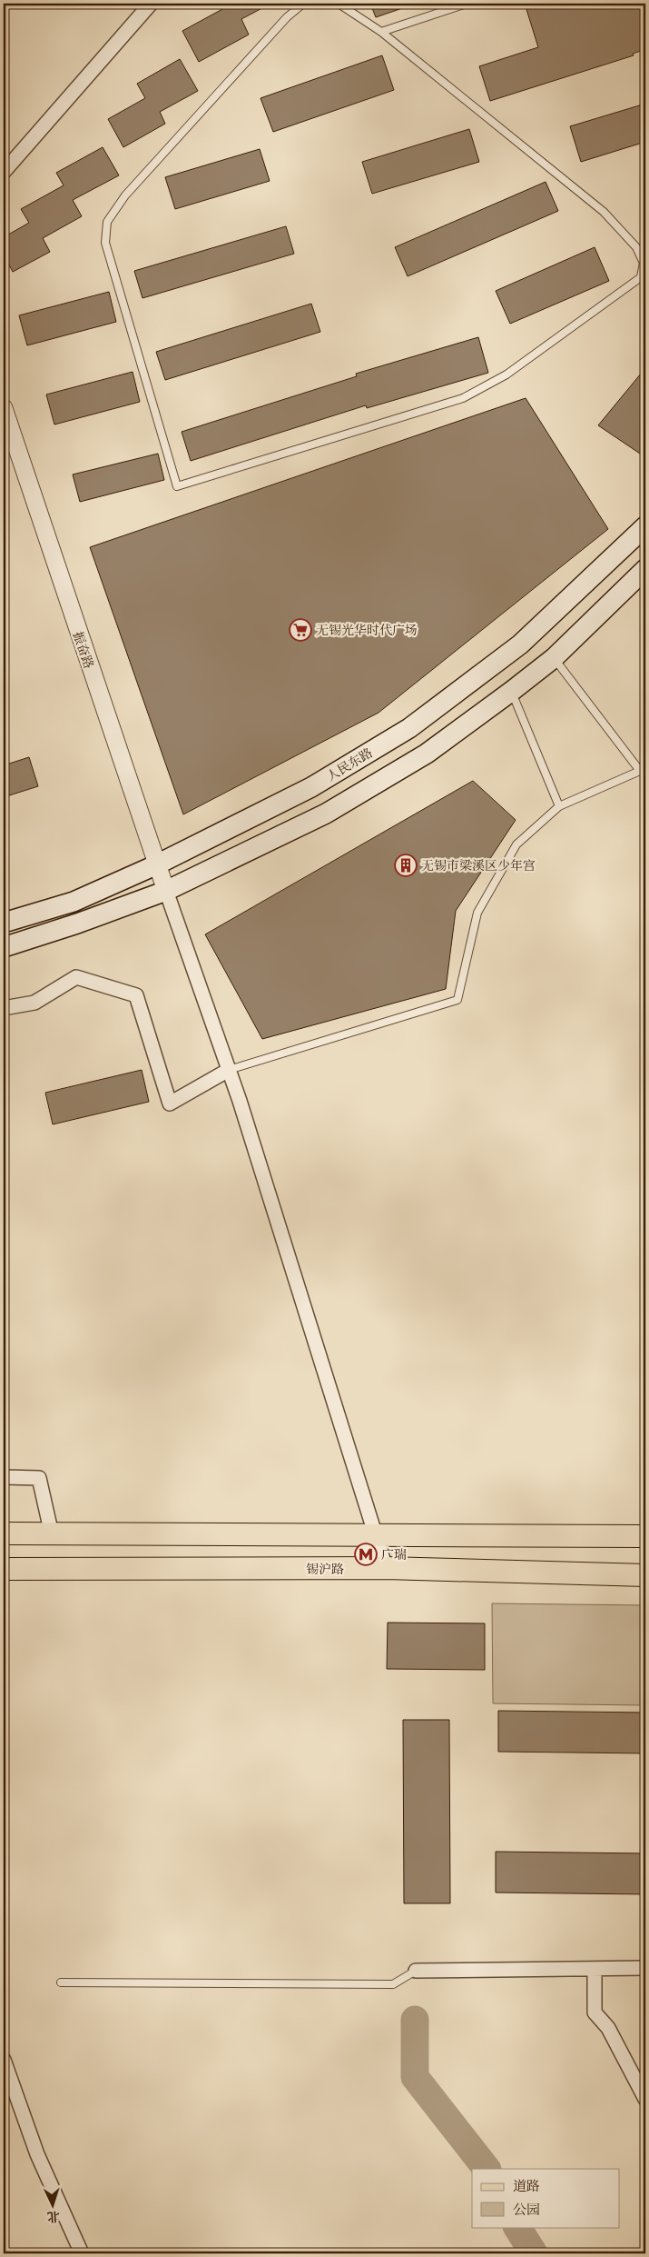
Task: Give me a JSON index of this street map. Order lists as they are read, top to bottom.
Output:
{
  "streets": {
    "main road": ["人民东路", "锡沪路"],
    "street": ["振奋路"]
  },
  "crossings": [
    ["振奋路", "人民东路"]
  ],
  "places": {
    "supermarket": ["无锡光华时代广场"],
    "building": ["无锡市梁溪区少年宫"],
    "metro station": ["广瑞"]
  },
  "legend": ["道路", "公园"],
  "north": "bottom"
}
